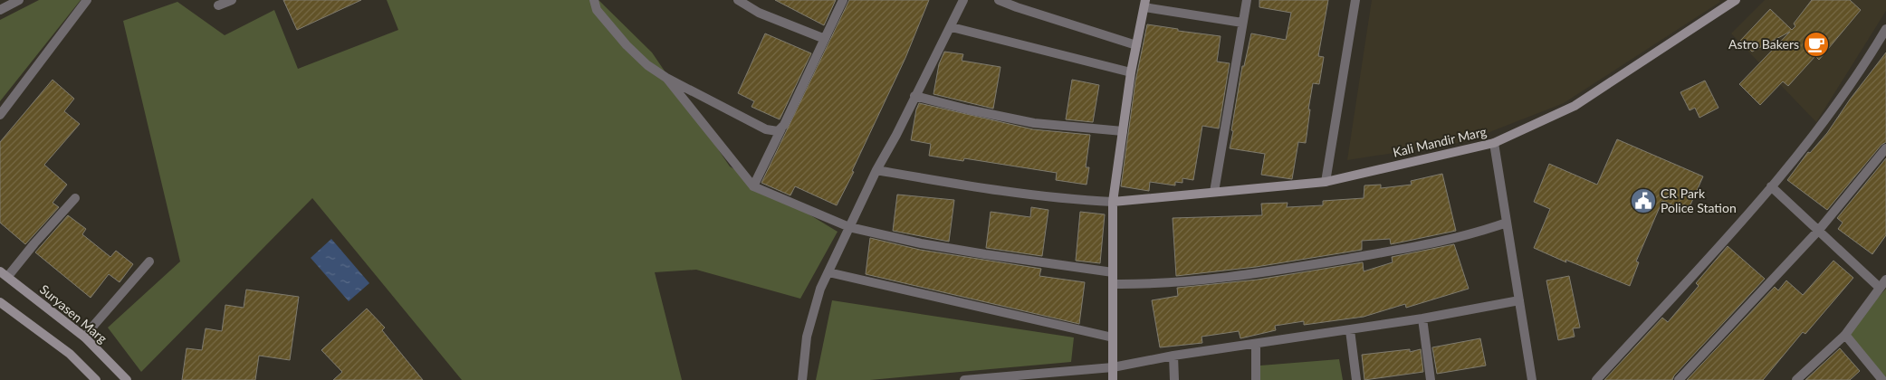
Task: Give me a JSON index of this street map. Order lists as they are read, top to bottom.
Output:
{
  "streets": {
    "street": ["Kali Mandir Marg", "Suryasen Marg"]
  },
  "places": {
    "cafe": ["Astro Bakers"],
    "public building": ["CR Park Police Station"]
  }
}
